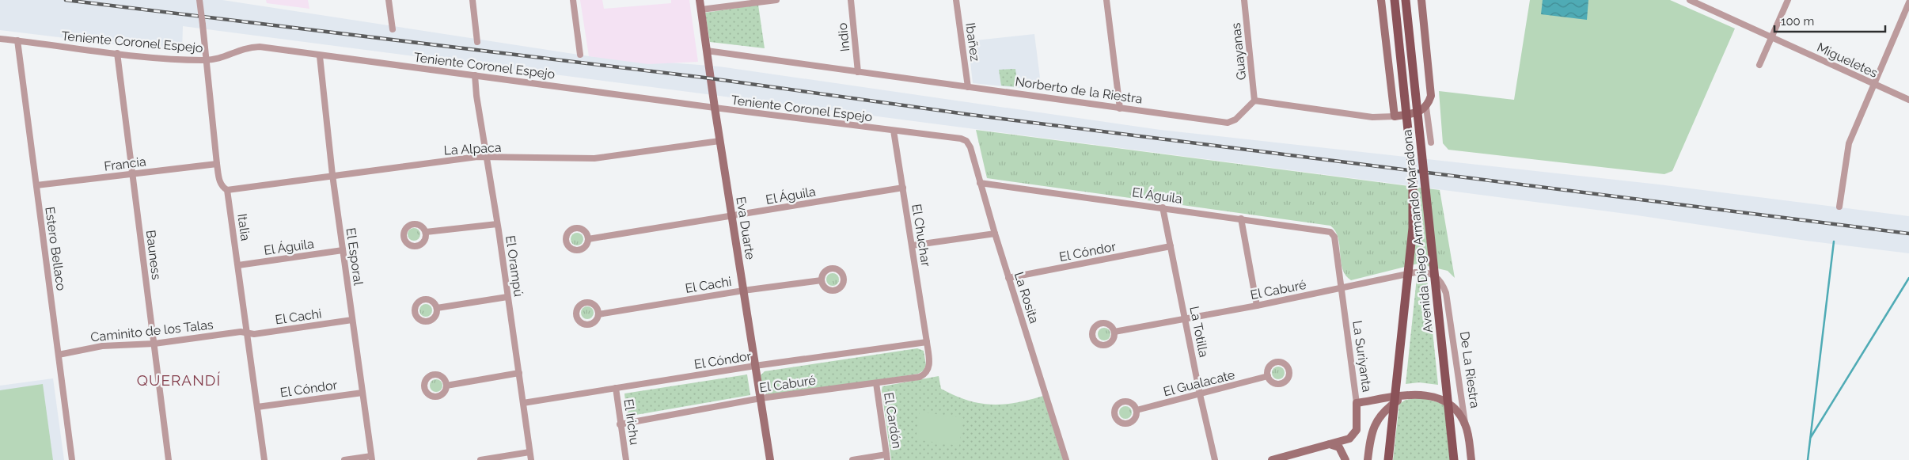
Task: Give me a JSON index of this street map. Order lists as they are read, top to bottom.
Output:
{
  "streets": {
    "main road": ["Avenida Diego Armando Maradona"],
    "street": [
      "Indio",
      "Teniente Coronel Espejo",
      "Ibañez",
      "Guayanas",
      "Migueletes",
      "Norberto de la Riestra",
      "La Alpaca",
      "Francia",
      "El Águila",
      "Italia",
      "Eva Duarte",
      "El Chuchar",
      "Estero Bellaco",
      "El Cóndor",
      "Bauness",
      "El Esporal",
      "El Orampú",
      "El Cachi",
      "El Caburé",
      "La Rosita",
      "Caminito de los Talas",
      "La Totilla",
      "La Suriyanta",
      "De La Riestra",
      "El Gualacate",
      "El Cardón",
      "El Irichu"
    ]
  },
  "crossings": [
    ["Indio", "Norberto de la Riestra"],
    ["Teniente Coronel Espejo", "Italia"],
    ["Teniente Coronel Espejo", "Eva Duarte"],
    ["Teniente Coronel Espejo", "El Chuchar"],
    ["Teniente Coronel Espejo", "Estero Bellaco"],
    ["Teniente Coronel Espejo", "Bauness"],
    ["Teniente Coronel Espejo", "El Esporal"],
    ["Teniente Coronel Espejo", "El Orampú"],
    ["Teniente Coronel Espejo", "La Rosita"],
    ["Ibañez", "Norberto de la Riestra"],
    ["Guayanas", "Norberto de la Riestra"],
    ["Norberto de la Riestra", "Eva Duarte"],
    ["La Alpaca", "Italia"],
    ["La Alpaca", "Eva Duarte"],
    ["La Alpaca", "El Esporal"],
    ["La Alpaca", "El Orampú"],
    ["Francia", "Italia"],
    ["Francia", "Estero Bellaco"],
    ["Francia", "Bauness"],
    ["El Águila", "Italia"],
    ["El Águila", "Eva Duarte"],
    ["El Águila", "El Chuchar"],
    ["El Águila", "El Esporal"],
    ["El Águila", "La Rosita"],
    ["El Águila", "La Totilla"],
    ["El Águila", "La Suriyanta"],
    ["Italia", "El Cóndor"],
    ["Italia", "El Cachi"],
    ["Italia", "Caminito de los Talas"],
    ["Eva Duarte", "El Cóndor"],
    ["Eva Duarte", "El Cachi"],
    ["Eva Duarte", "El Caburé"],
    ["El Chuchar", "El Cóndor"],
    ["El Chuchar", "El Caburé"],
    ["Estero Bellaco", "Caminito de los Talas"],
    ["El Cóndor", "El Esporal"],
    ["El Cóndor", "El Orampú"],
    ["El Cóndor", "El Caburé"],
    ["El Cóndor", "La Rosita"],
    ["El Cóndor", "La Totilla"],
    ["El Cóndor", "El Irichu"],
    ["Bauness", "Caminito de los Talas"],
    ["El Esporal", "El Cachi"],
    ["El Cachi", "Caminito de los Talas"],
    ["El Caburé", "La Totilla"],
    ["El Caburé", "La Suriyanta"],
    ["El Caburé", "De La Riestra"],
    ["El Caburé", "El Cardón"],
    ["El Caburé", "El Irichu"],
    ["La Totilla", "El Gualacate"]
  ],
  "districts": ["QUERANDÍ"],
  "scale_bar": "100 m"
}
